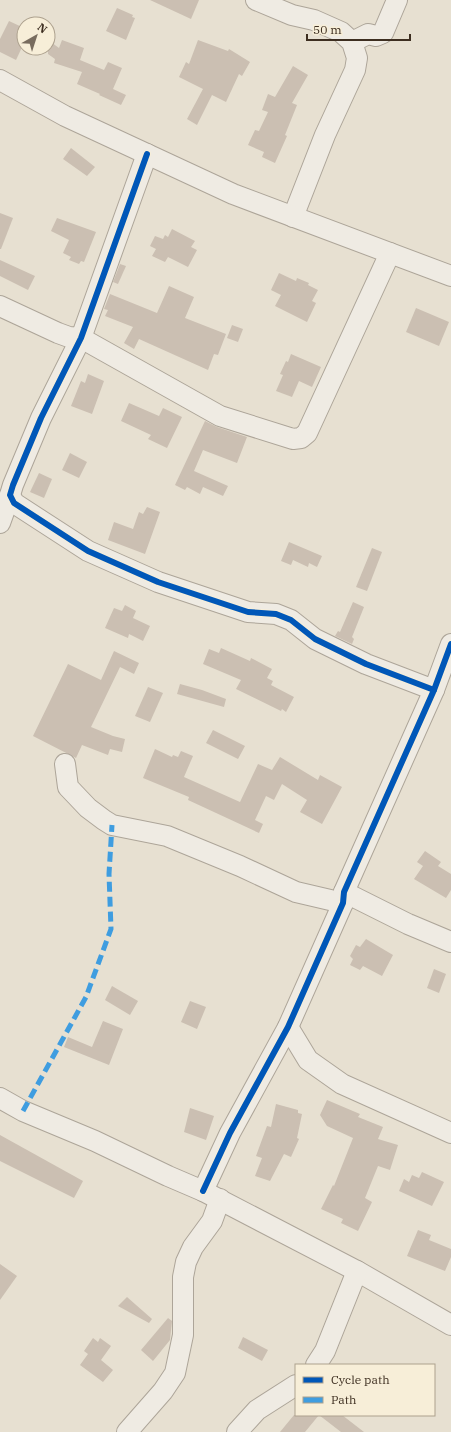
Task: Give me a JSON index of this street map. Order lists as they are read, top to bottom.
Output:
{
  "legend": ["Cycle path", "Path"],
  "scale_bar": "50 m",
  "north": "top right"
}
